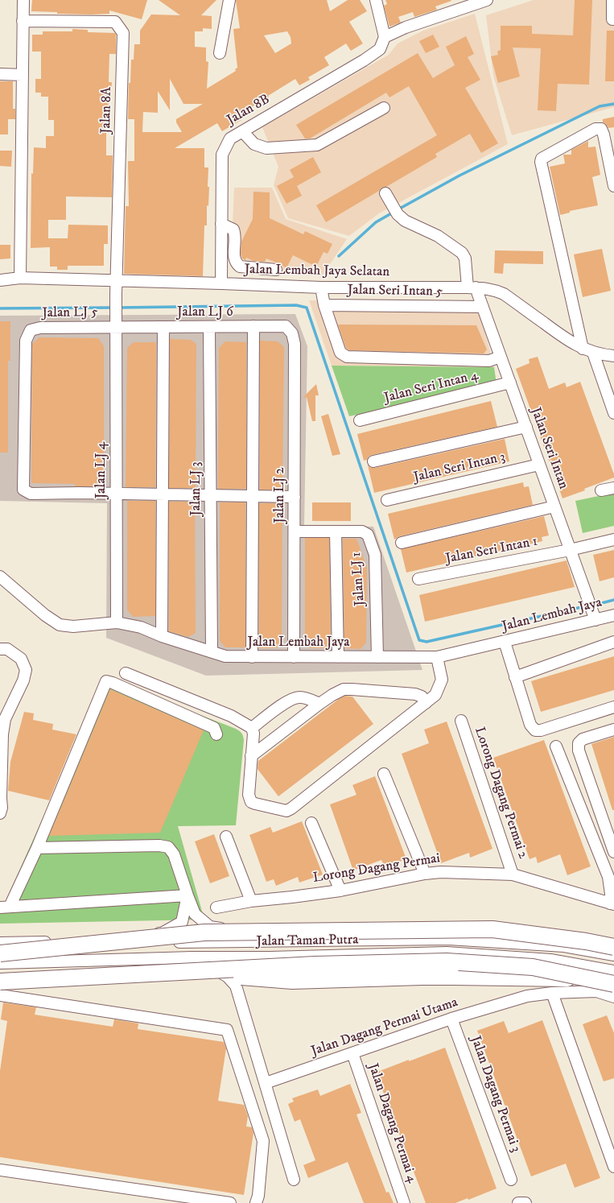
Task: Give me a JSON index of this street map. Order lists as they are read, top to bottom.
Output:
{
  "streets": {
    "street": [
      "Jalan 8A",
      "Jalan 8B",
      "Jalan Lembah Jaya Selatan",
      "Jalan Seri Intan 5",
      "Jalan LJ 6",
      "Jalan LJ 5",
      "Jalan Seri Intan 4",
      "Jalan Seri Intan",
      "Jalan Seri Intan 3",
      "Jalan LJ 4",
      "Jalan LJ 3",
      "Jalan LJ 2",
      "Jalan Seri Intan 1",
      "Jalan LJ 1",
      "Jalan Lembah Jaya",
      "Lorong Dagang Permai 2",
      "Lorong Dagang Permai",
      "Jalan Taman Putra",
      "Jalan Dagang Permai Utama",
      "Jalan Dagang Permai 3",
      "Jalan Dagang Permai 4"
    ]
  },
  "crossings": [
    ["Jalan 8A", "Jalan Lembah Jaya Selatan"],
    ["Jalan 8A", "Jalan LJ 4"],
    ["Jalan 8B", "Jalan Lembah Jaya Selatan"],
    ["Jalan Lembah Jaya Selatan", "Jalan Seri Intan"],
    ["Jalan Seri Intan 5", "Jalan Seri Intan"],
    ["Jalan LJ 6", "Jalan LJ 5"],
    ["Jalan LJ 6", "Jalan LJ 4"],
    ["Jalan LJ 6", "Jalan LJ 3"],
    ["Jalan LJ 6", "Jalan LJ 2"],
    ["Jalan LJ 5", "Jalan LJ 4"],
    ["Jalan Seri Intan 4", "Jalan Seri Intan"],
    ["Jalan Seri Intan", "Jalan Seri Intan 3"],
    ["Jalan Seri Intan", "Jalan Seri Intan 1"],
    ["Jalan Seri Intan", "Jalan Lembah Jaya"],
    ["Jalan LJ 4", "Jalan Lembah Jaya"],
    ["Jalan LJ 3", "Jalan Lembah Jaya"],
    ["Jalan LJ 2", "Jalan LJ 1"],
    ["Jalan LJ 2", "Jalan Lembah Jaya"],
    ["Jalan LJ 1", "Jalan Lembah Jaya"],
    ["Lorong Dagang Permai 2", "Lorong Dagang Permai"],
    ["Jalan Dagang Permai Utama", "Jalan Dagang Permai 3"],
    ["Jalan Dagang Permai Utama", "Jalan Dagang Permai 4"]
  ]
}
